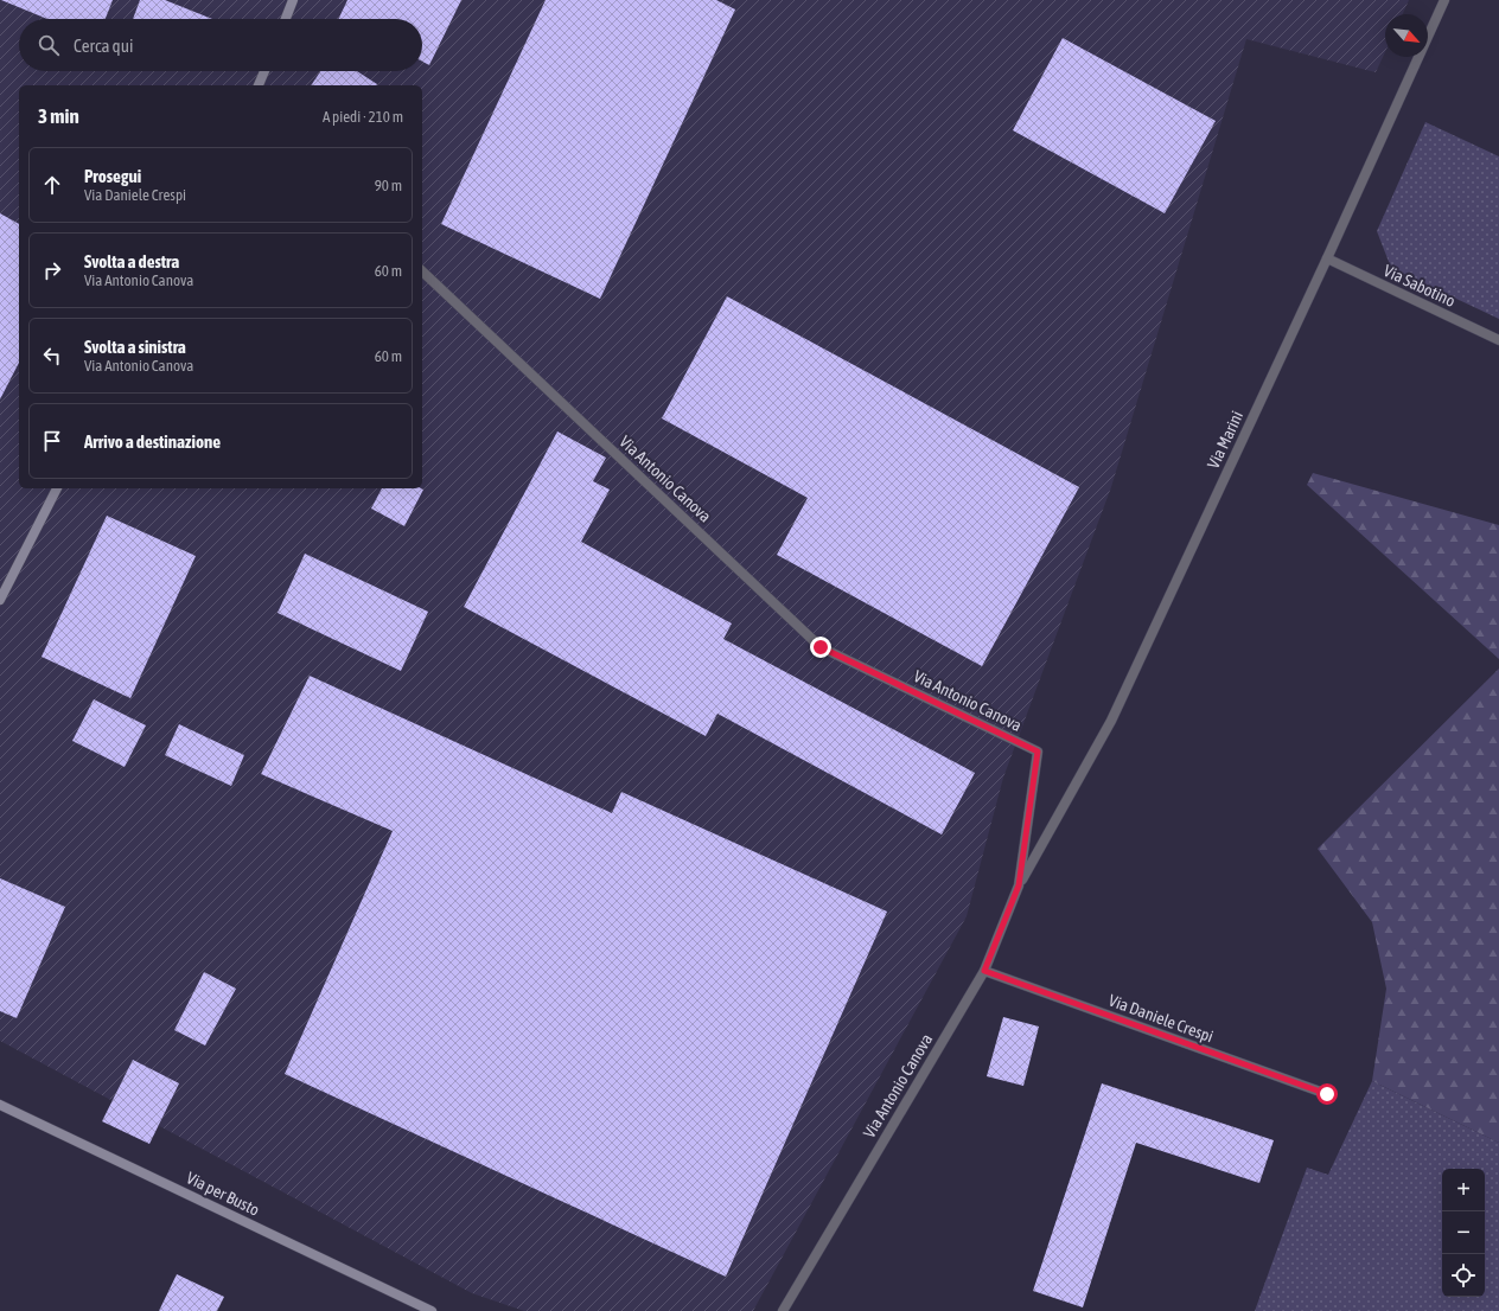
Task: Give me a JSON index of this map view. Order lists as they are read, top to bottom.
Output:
{
  "streets": {
    "main road": ["Via per Busto"],
    "street": [
      "Via Sabotino",
      "Via Marini",
      "Via Antonio Canova",
      "Via Daniele Crespi"
    ]
  },
  "crossings": [
    ["Via Sabotino", "Via Marini"],
    ["Via Marini", "Via Antonio Canova"],
    ["Via Antonio Canova", "Via Daniele Crespi"]
  ],
  "north": "bottom right",
  "page": {
    "search": "Cerca qui",
    "heading": ["3 min", "A piedi · 210 m"],
    "list": [
      ["Prosegui", "Via Daniele Crespi", "90 m"],
      ["Svolta a destra", "Via Antonio Canova", "60 m"],
      ["Svolta a sinistra", "Via Antonio Canova", "60 m"],
      "Arrivo a destinazione"
    ],
    "map_buttons": ["+", "−"]
  }
}
